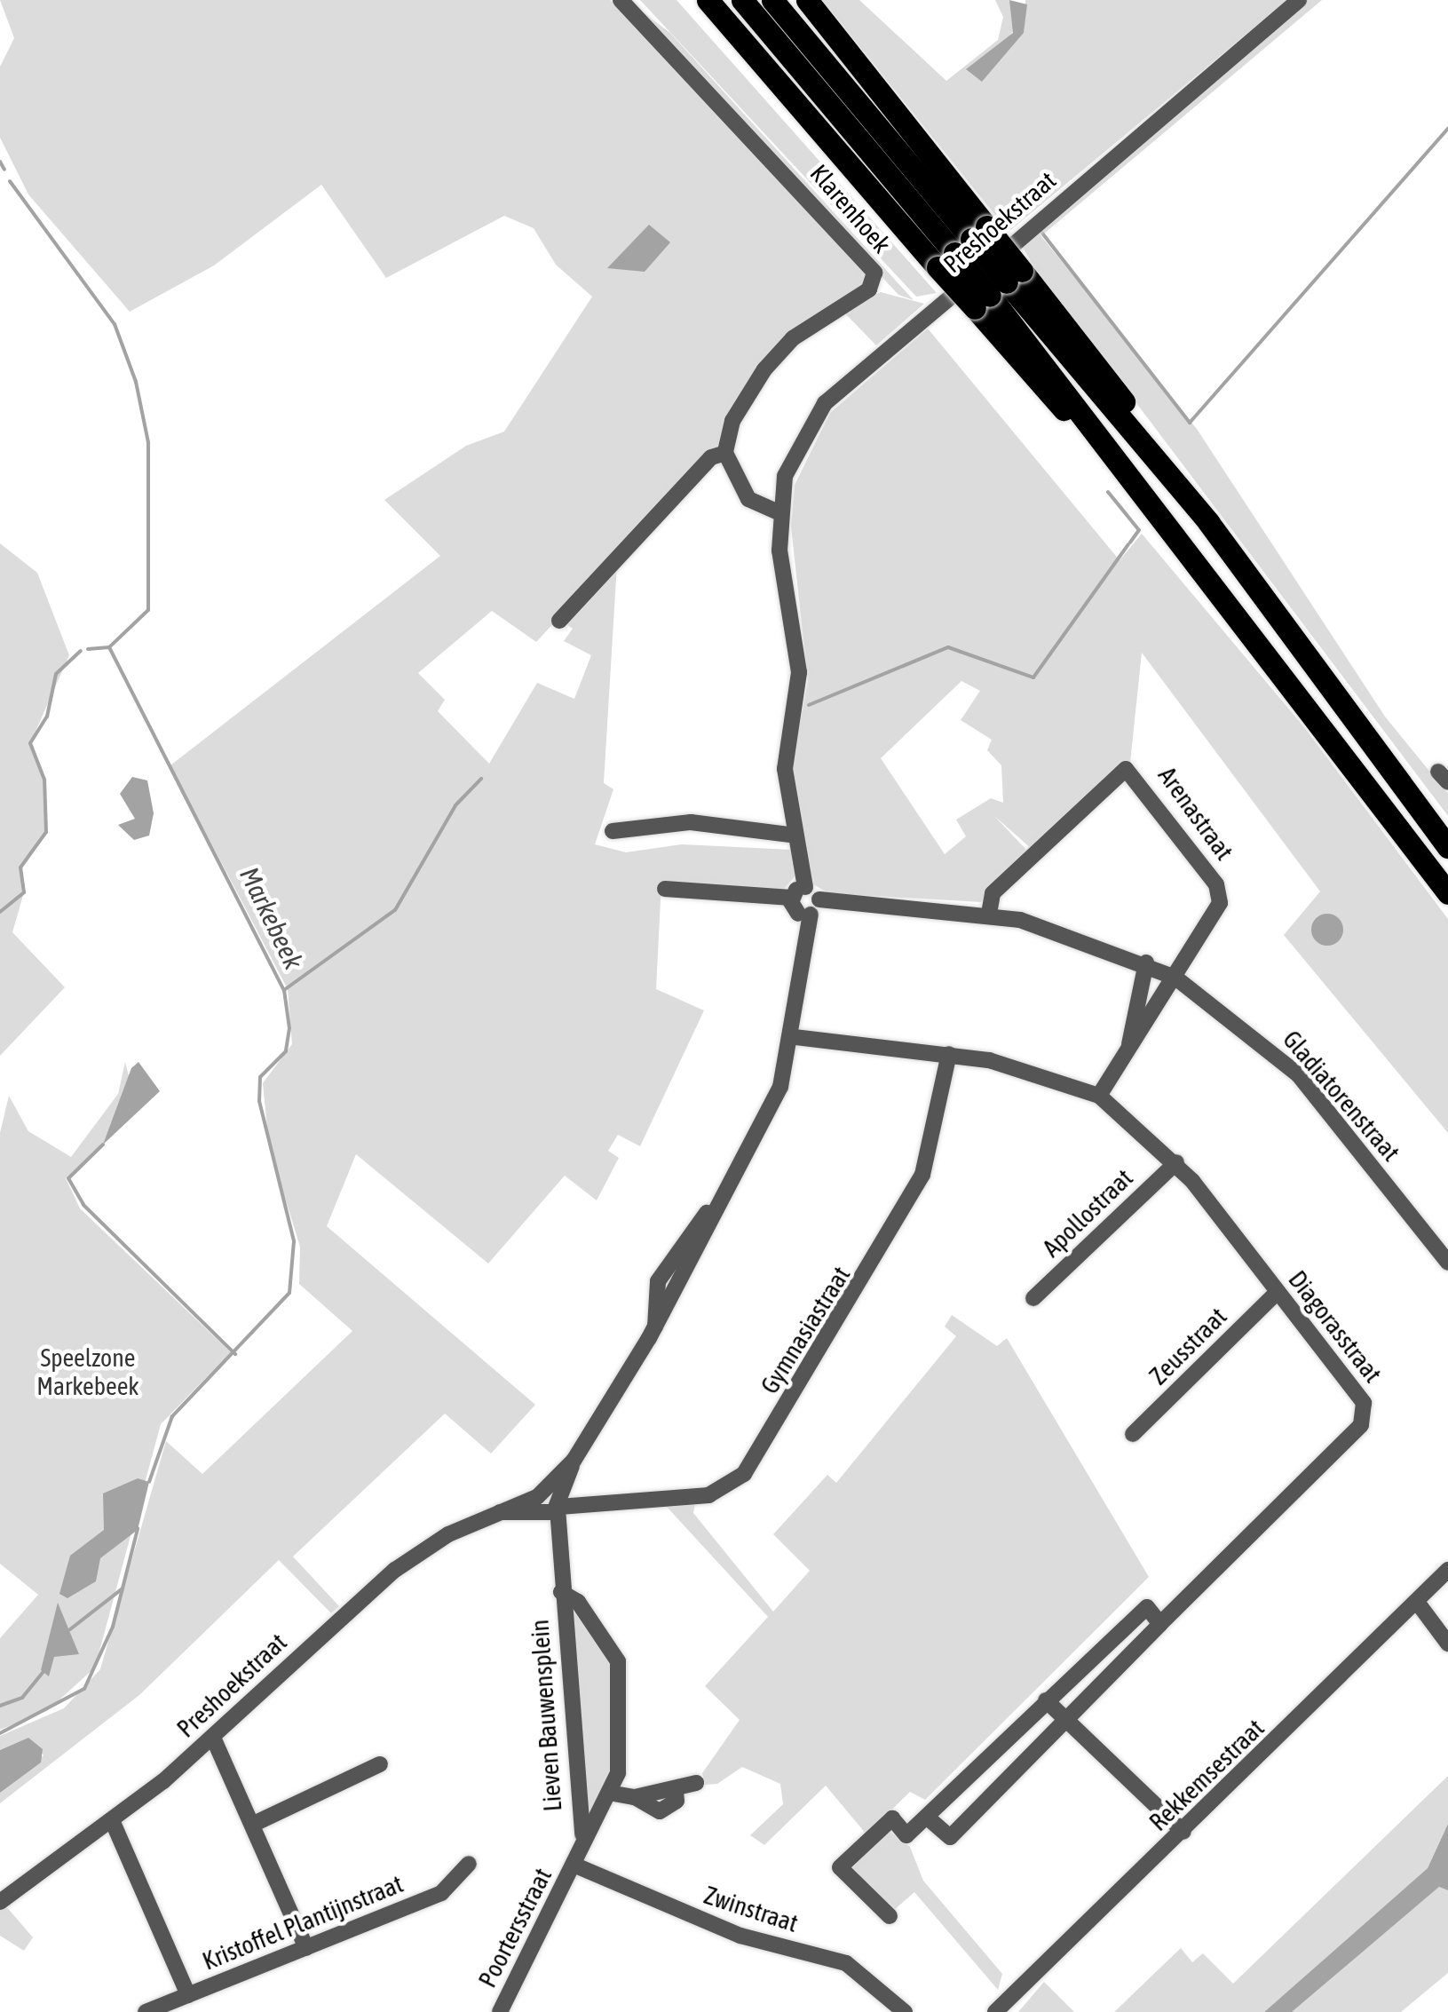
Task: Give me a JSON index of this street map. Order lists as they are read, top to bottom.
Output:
{
  "streets": {
    "street": [
      "Klarenhoek",
      "Preshoekstraat",
      "Arenastraat",
      "Gladiatorenstraat",
      "Apollostraat",
      "Diagorasstraat",
      "Gymnasiastraat",
      "Zeusstraat",
      "Lieven Bauwensplein",
      "Rekkemsestraat",
      "Zwinstraat",
      "Kristoffel Plantijnstraat",
      "Poortersstraat"
    ]
  },
  "crossings": [
    ["Preshoekstraat", "Gymnasiastraat"],
    ["Preshoekstraat", "Lieven Bauwensplein"],
    ["Arenastraat", "Gladiatorenstraat"],
    ["Apollostraat", "Diagorasstraat"],
    ["Diagorasstraat", "Gymnasiastraat"],
    ["Diagorasstraat", "Zeusstraat"],
    ["Gymnasiastraat", "Lieven Bauwensplein"],
    ["Lieven Bauwensplein", "Zwinstraat"],
    ["Lieven Bauwensplein", "Poortersstraat"],
    ["Zwinstraat", "Poortersstraat"]
  ],
  "water": ["Markebeek"],
  "parks": ["Speelzone Markebeek"]
}
